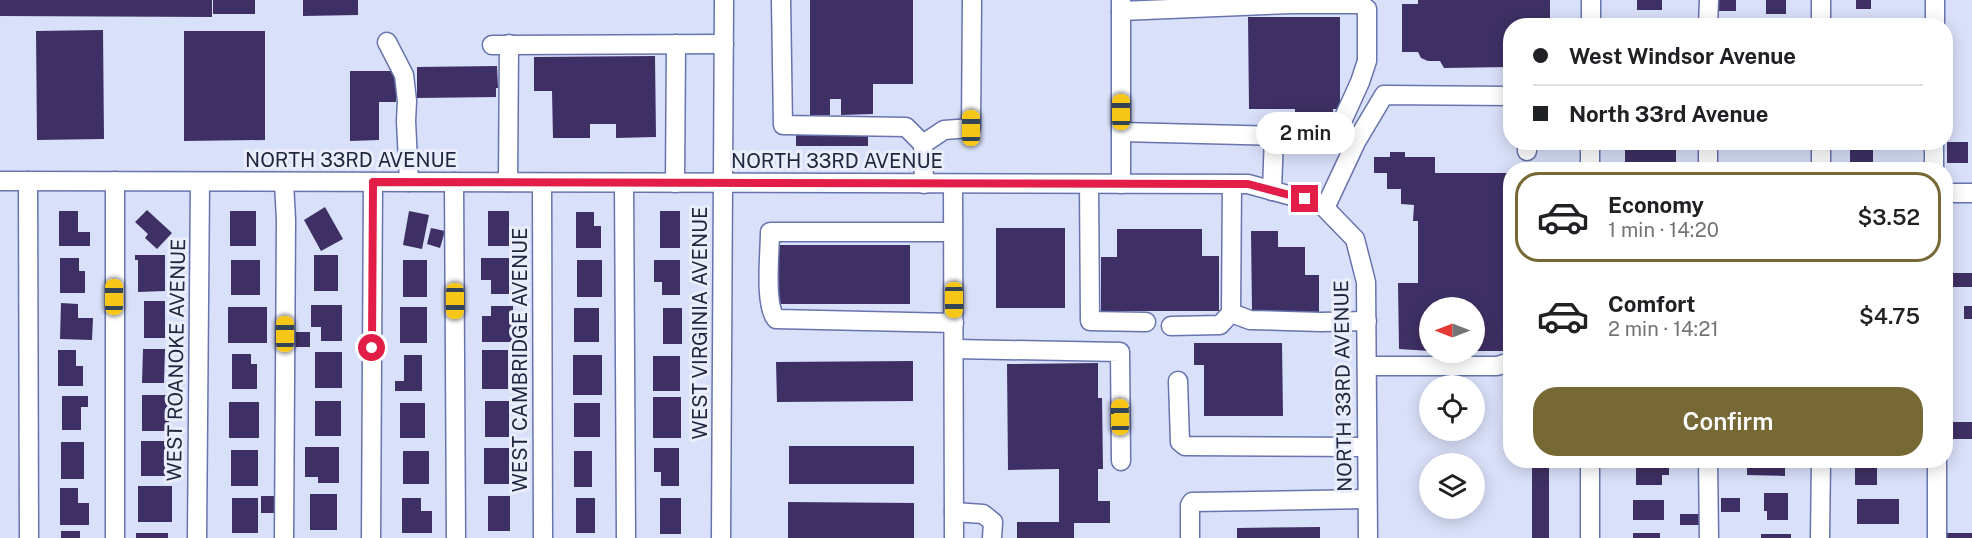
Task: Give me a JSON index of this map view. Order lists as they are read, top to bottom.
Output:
{
  "streets": {
    "street": [
      "NORTH 33RD AVENUE",
      "WEST VIRGINIA AVENUE",
      "WEST ROANOKE AVENUE",
      "WEST CAMBRIDGE AVENUE"
    ]
  },
  "crossings": [
    ["NORTH 33RD AVENUE", "WEST VIRGINIA AVENUE"],
    ["NORTH 33RD AVENUE", "WEST ROANOKE AVENUE"],
    ["NORTH 33RD AVENUE", "WEST CAMBRIDGE AVENUE"]
  ],
  "north": "left",
  "page": {
    "banner": ["West Windsor Avenue", "North 33rd Avenue"],
    "bubble": "2 min",
    "list": [
      {
        "name": "Economy",
        "note": "1 min · 14:20",
        "value": "$3.52"
      },
      {
        "name": "Comfort",
        "note": "2 min · 14:21",
        "value": "$4.75"
      }
    ],
    "buttons": "Confirm"
  }
}
